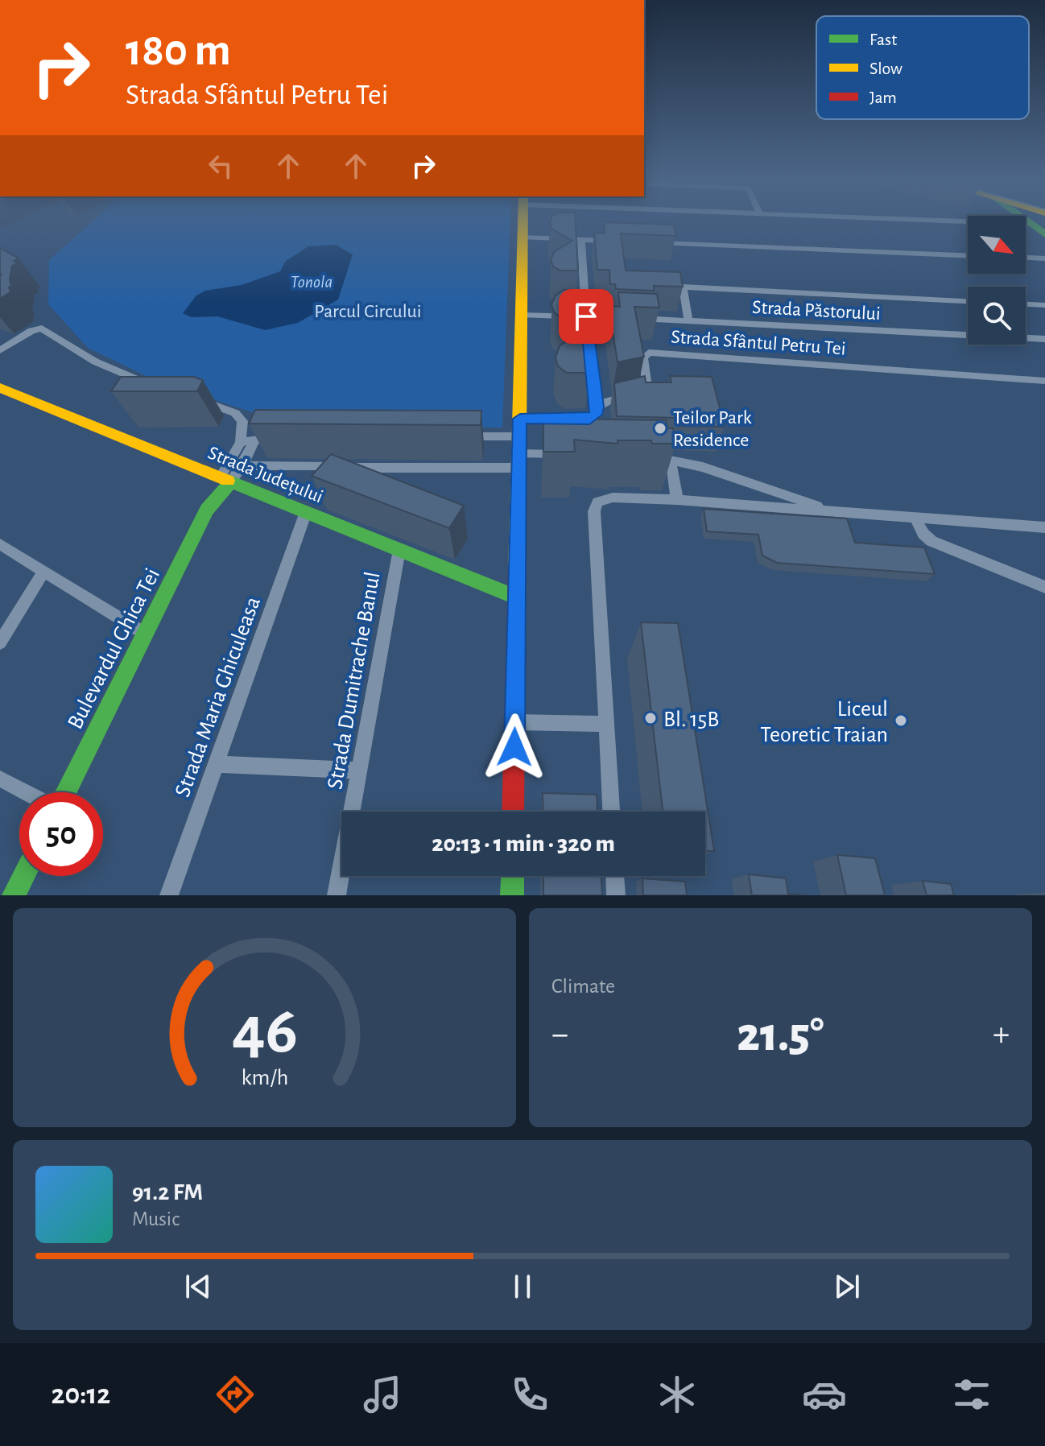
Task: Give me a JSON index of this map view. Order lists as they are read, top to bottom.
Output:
{
  "streets": {
    "main road": ["Strada Județului", "Bulevardul Ghica Tei"],
    "street": [
      "Strada Păstorului",
      "Strada Sfântul Petru Tei",
      "Strada Dumitrache Banul",
      "Strada Maria Ghiculeasa"
    ]
  },
  "crossings": [
    ["Strada Județului", "Bulevardul Ghica Tei"],
    ["Strada Județului", "Strada Dumitrache Banul"],
    ["Strada Județului", "Strada Maria Ghiculeasa"]
  ],
  "water": ["Tonola"],
  "parks": ["Parcul Circului"],
  "places": ["Teilor Park Residence", "Bl. 15B", "Liceul Teoretic Traian"],
  "legend": ["Fast", "Slow", "Jam"],
  "north": "bottom right",
  "page": {
    "turn": ["180 m", "Strada Sfântul Petru Tei"],
    "limit": "50",
    "trip": "20:13 · 1 min · 320 m",
    "tile": "Climate",
    "heat": ["−", "21.5°", "+"],
    "song": ["91.2 FM", "Music"],
    "tabs": "20:12",
    "gauge": ["46", "km/h"]
  }
}
